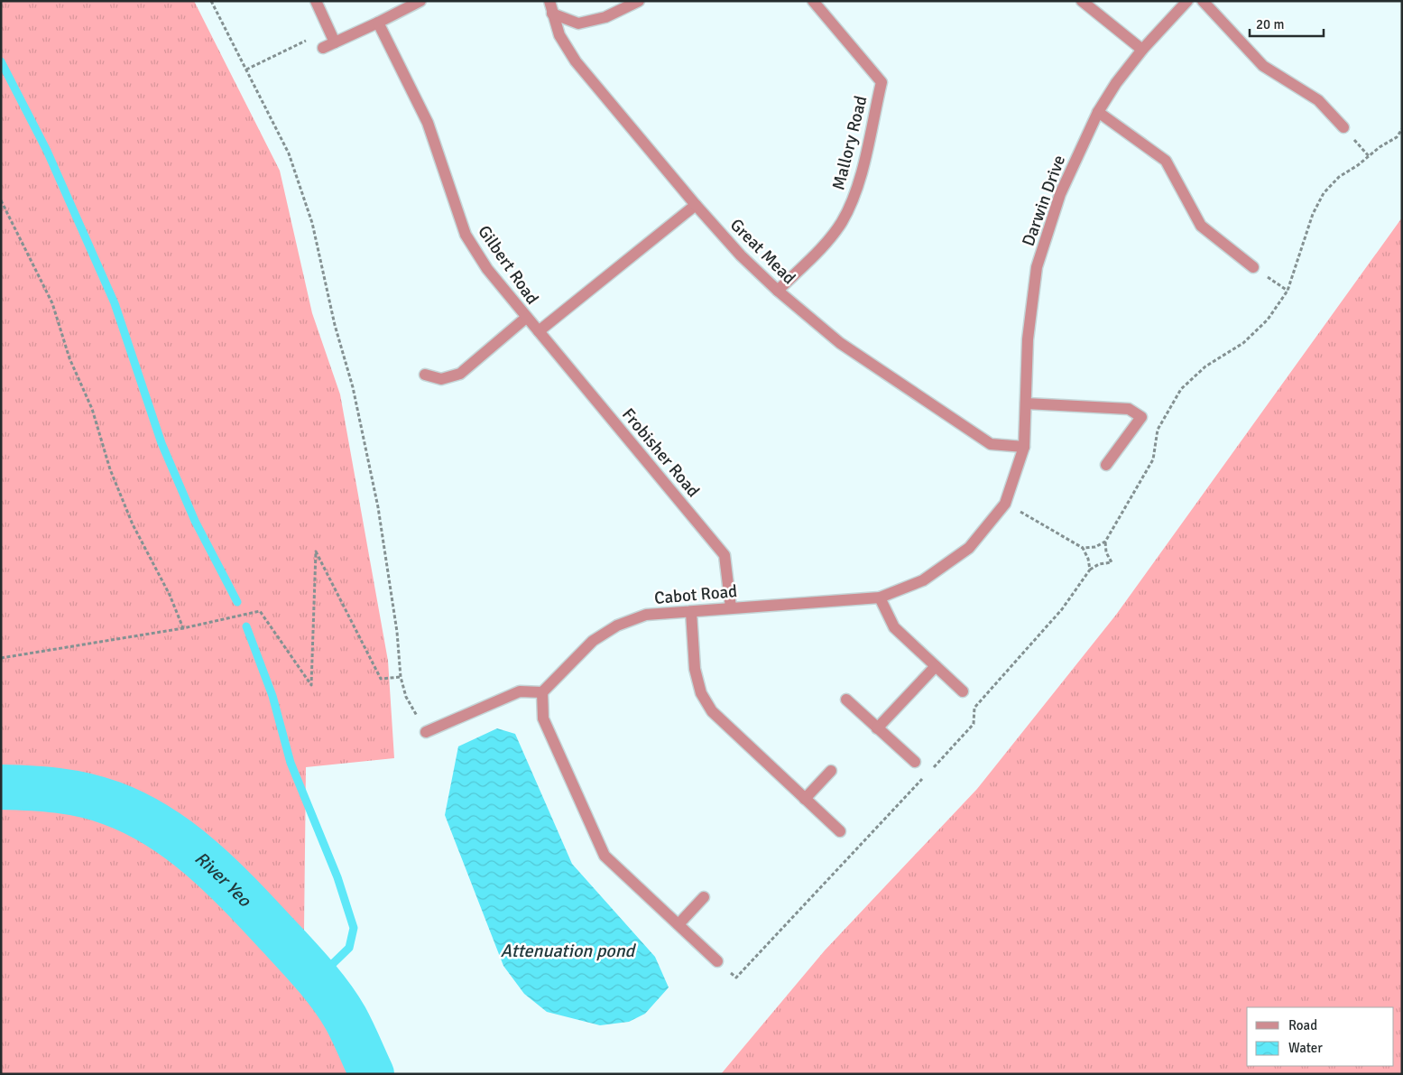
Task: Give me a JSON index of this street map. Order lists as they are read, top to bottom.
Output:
{
  "streets": {
    "street": [
      "Mallory Road",
      "Darwin Drive",
      "Great Mead",
      "Gilbert Road",
      "Frobisher Road",
      "Cabot Road"
    ]
  },
  "crossings": [
    ["Mallory Road", "Great Mead"],
    ["Darwin Drive", "Great Mead"],
    ["Darwin Drive", "Cabot Road"],
    ["Great Mead", "Gilbert Road"],
    ["Great Mead", "Cabot Road"],
    ["Gilbert Road", "Frobisher Road"],
    ["Frobisher Road", "Cabot Road"]
  ],
  "water": ["River Yeo", "Attenuation pond"],
  "legend": ["Road", "Water"],
  "scale_bar": "20 m"
}
